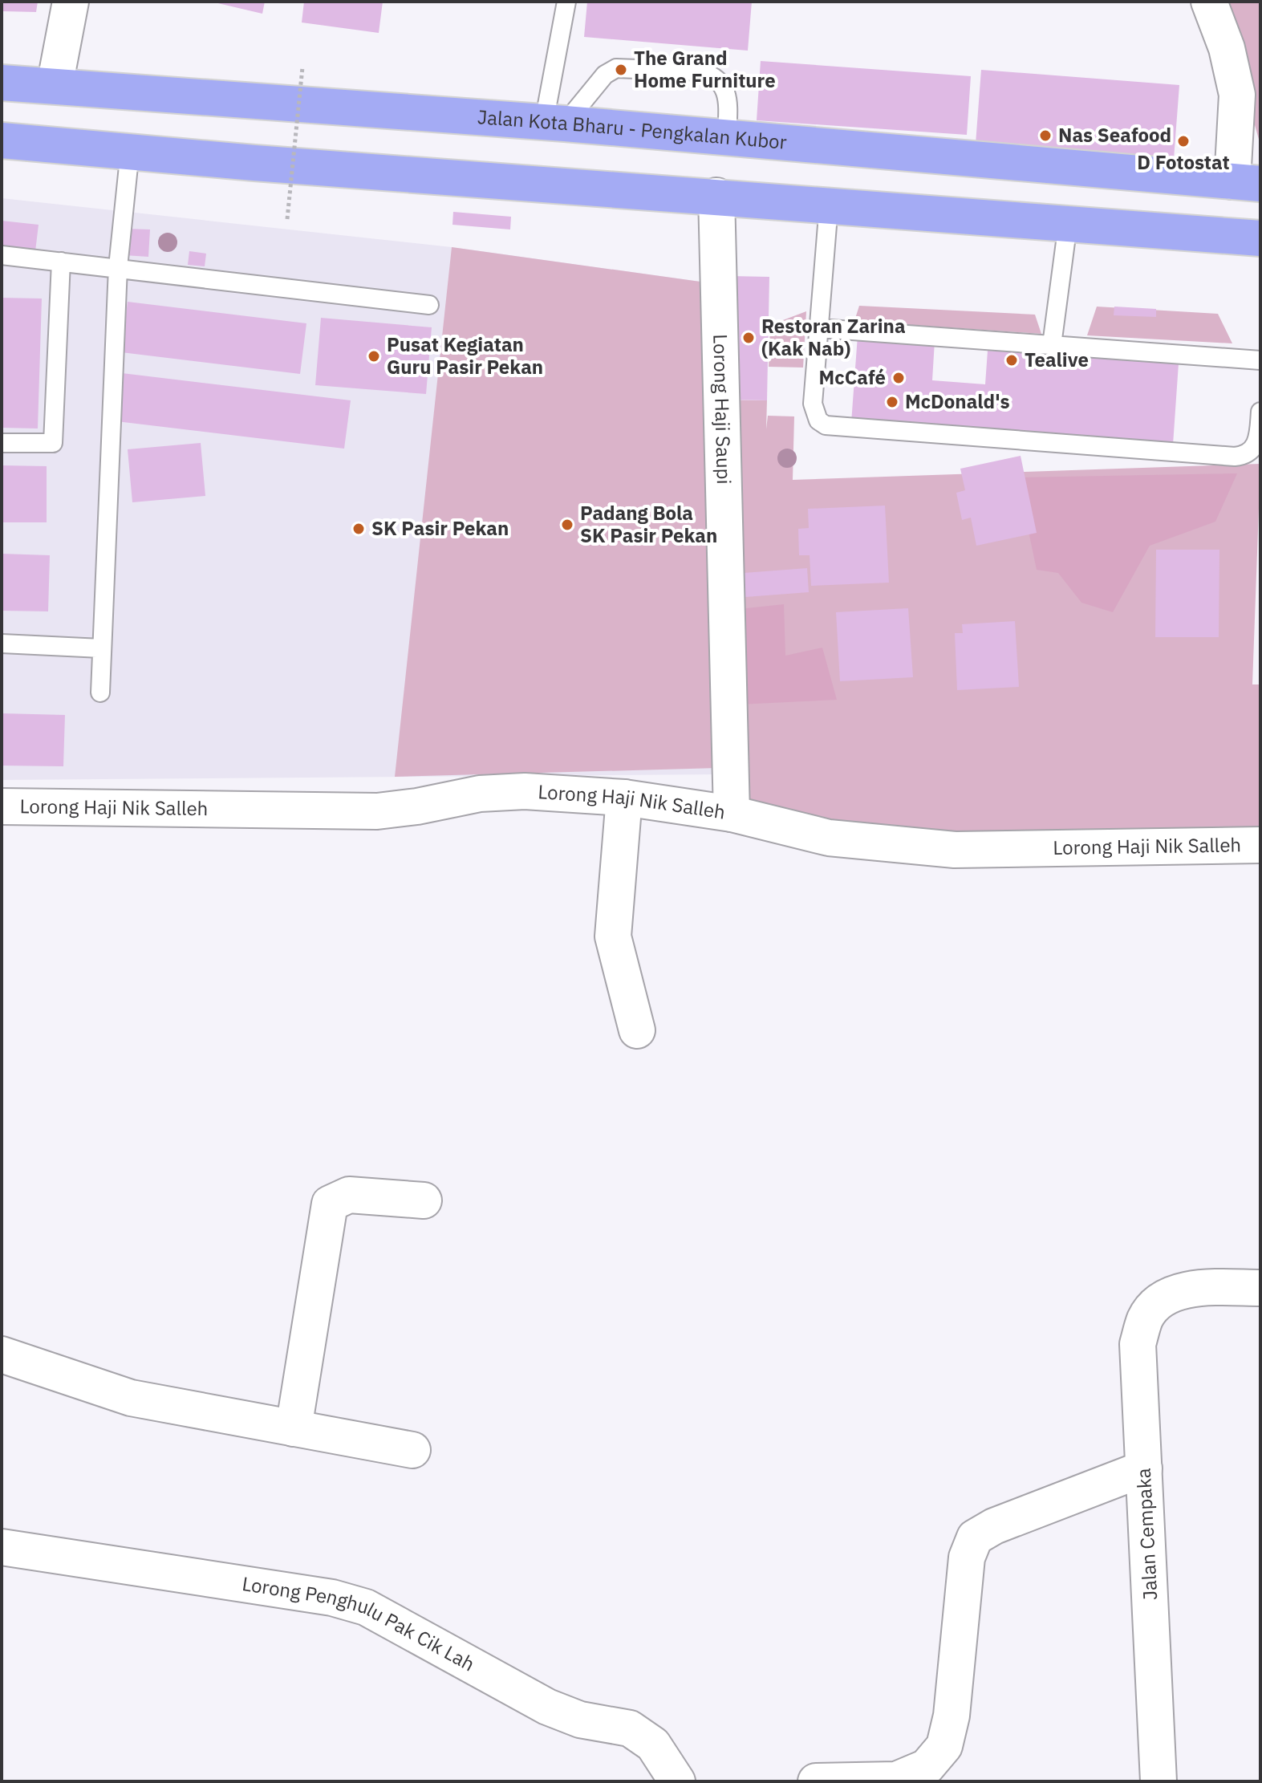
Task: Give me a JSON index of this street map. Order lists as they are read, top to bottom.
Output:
{
  "streets": {
    "highway": ["Jalan Kota Bharu - Pengkalan Kubor"],
    "street": [
      "Lorong Haji Saupi",
      "Lorong Haji Nik Salleh",
      "Jalan Cempaka",
      "Lorong Penghulu Pak Cik Lah"
    ]
  },
  "crossings": [
    ["Lorong Haji Saupi", "Lorong Haji Nik Salleh"]
  ],
  "places": [
    "The Grand Home Furniture",
    "Nas Seafood",
    "D Fotostat",
    "Restoran Zarina (Kak Nab)",
    "Pusat Kegiatan Guru Pasir Pekan",
    "Tealive",
    "McCafé",
    "McDonald's",
    "Padang Bola SK Pasir Pekan",
    "SK Pasir Pekan"
  ]
}
